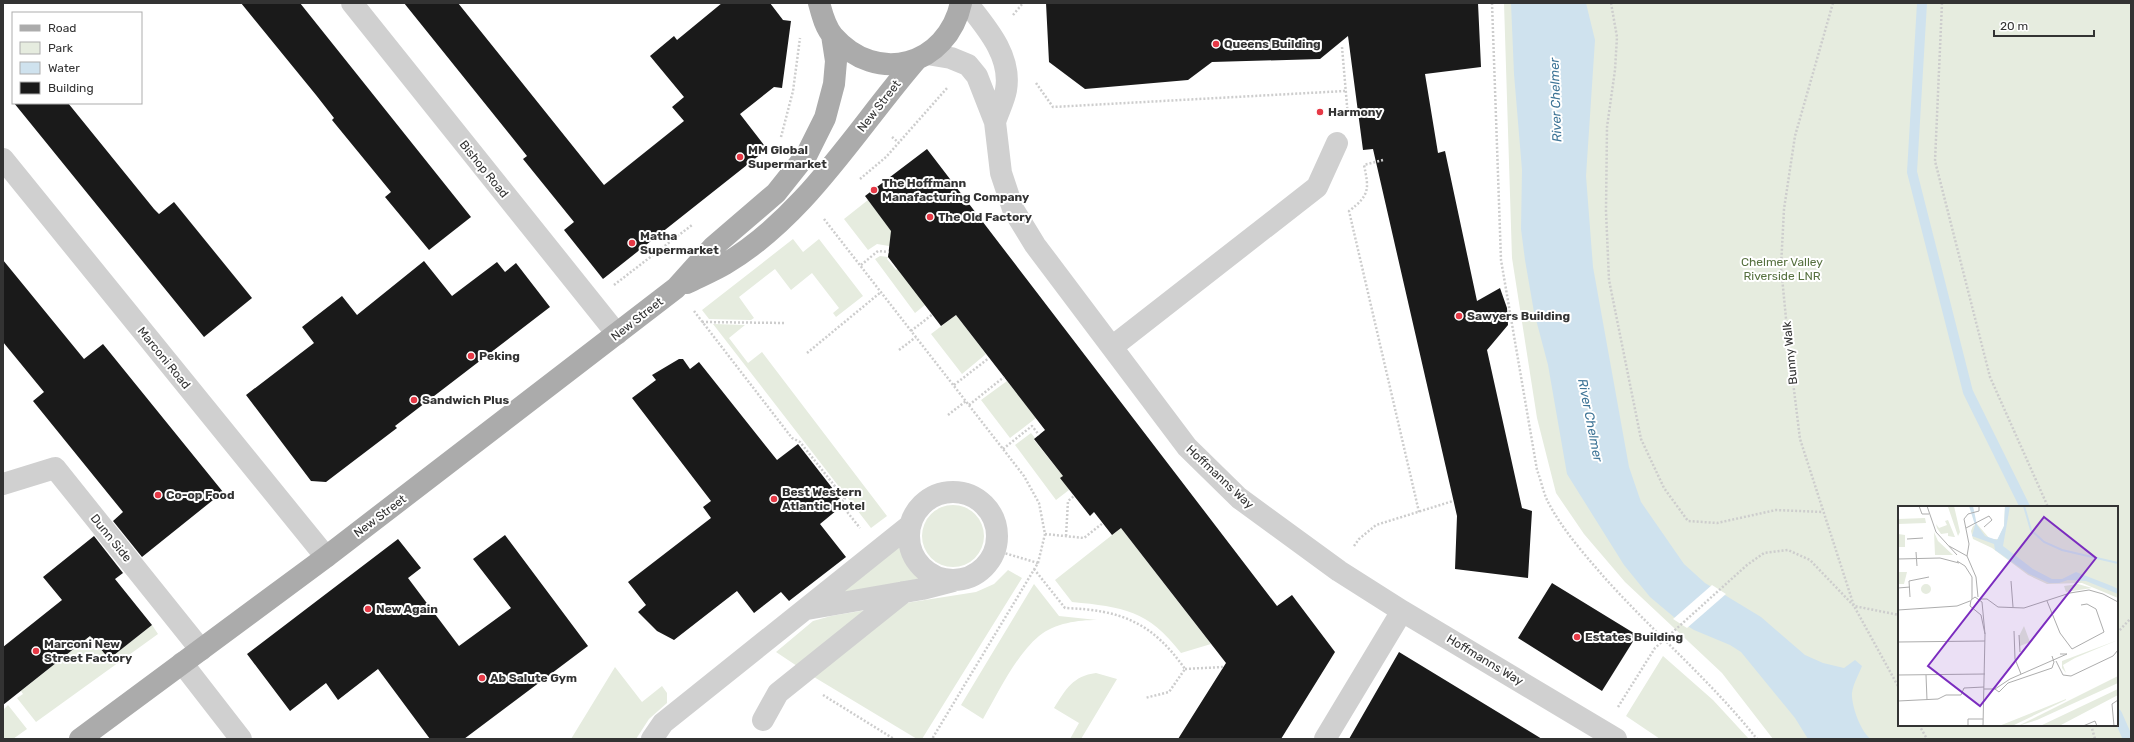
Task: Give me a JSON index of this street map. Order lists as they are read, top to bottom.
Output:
{
  "streets": {
    "main road": ["New Street"],
    "street": [
      "Bishop Road",
      "Marconi Road",
      "Hoffmanns Way",
      "Dunn Side"
    ],
    "path": ["Bunny Walk"]
  },
  "crossings": [
    ["New Street", "Bishop Road"],
    ["New Street", "Marconi Road"],
    ["New Street", "Dunn Side"]
  ],
  "water": ["River Chelmer"],
  "parks": ["Chelmer Valley Riverside LNR"],
  "places": [
    "Queens Building",
    "Harmony",
    "MM Global Supermarket",
    "The Hoffmann Manafacturing Company",
    "The Old Factory",
    "Matha Supermarket",
    "Sawyers Building",
    "Peking",
    "Sandwich Plus",
    "Co-op Food",
    "Best Western Atlantic Hotel",
    "New Again",
    "Estates Building",
    "Marconi New Street Factory",
    "Ab Salute Gym"
  ],
  "legend": [
    "Road",
    "Park",
    "Water",
    "Building"
  ],
  "scale_bar": "20 m"
}
